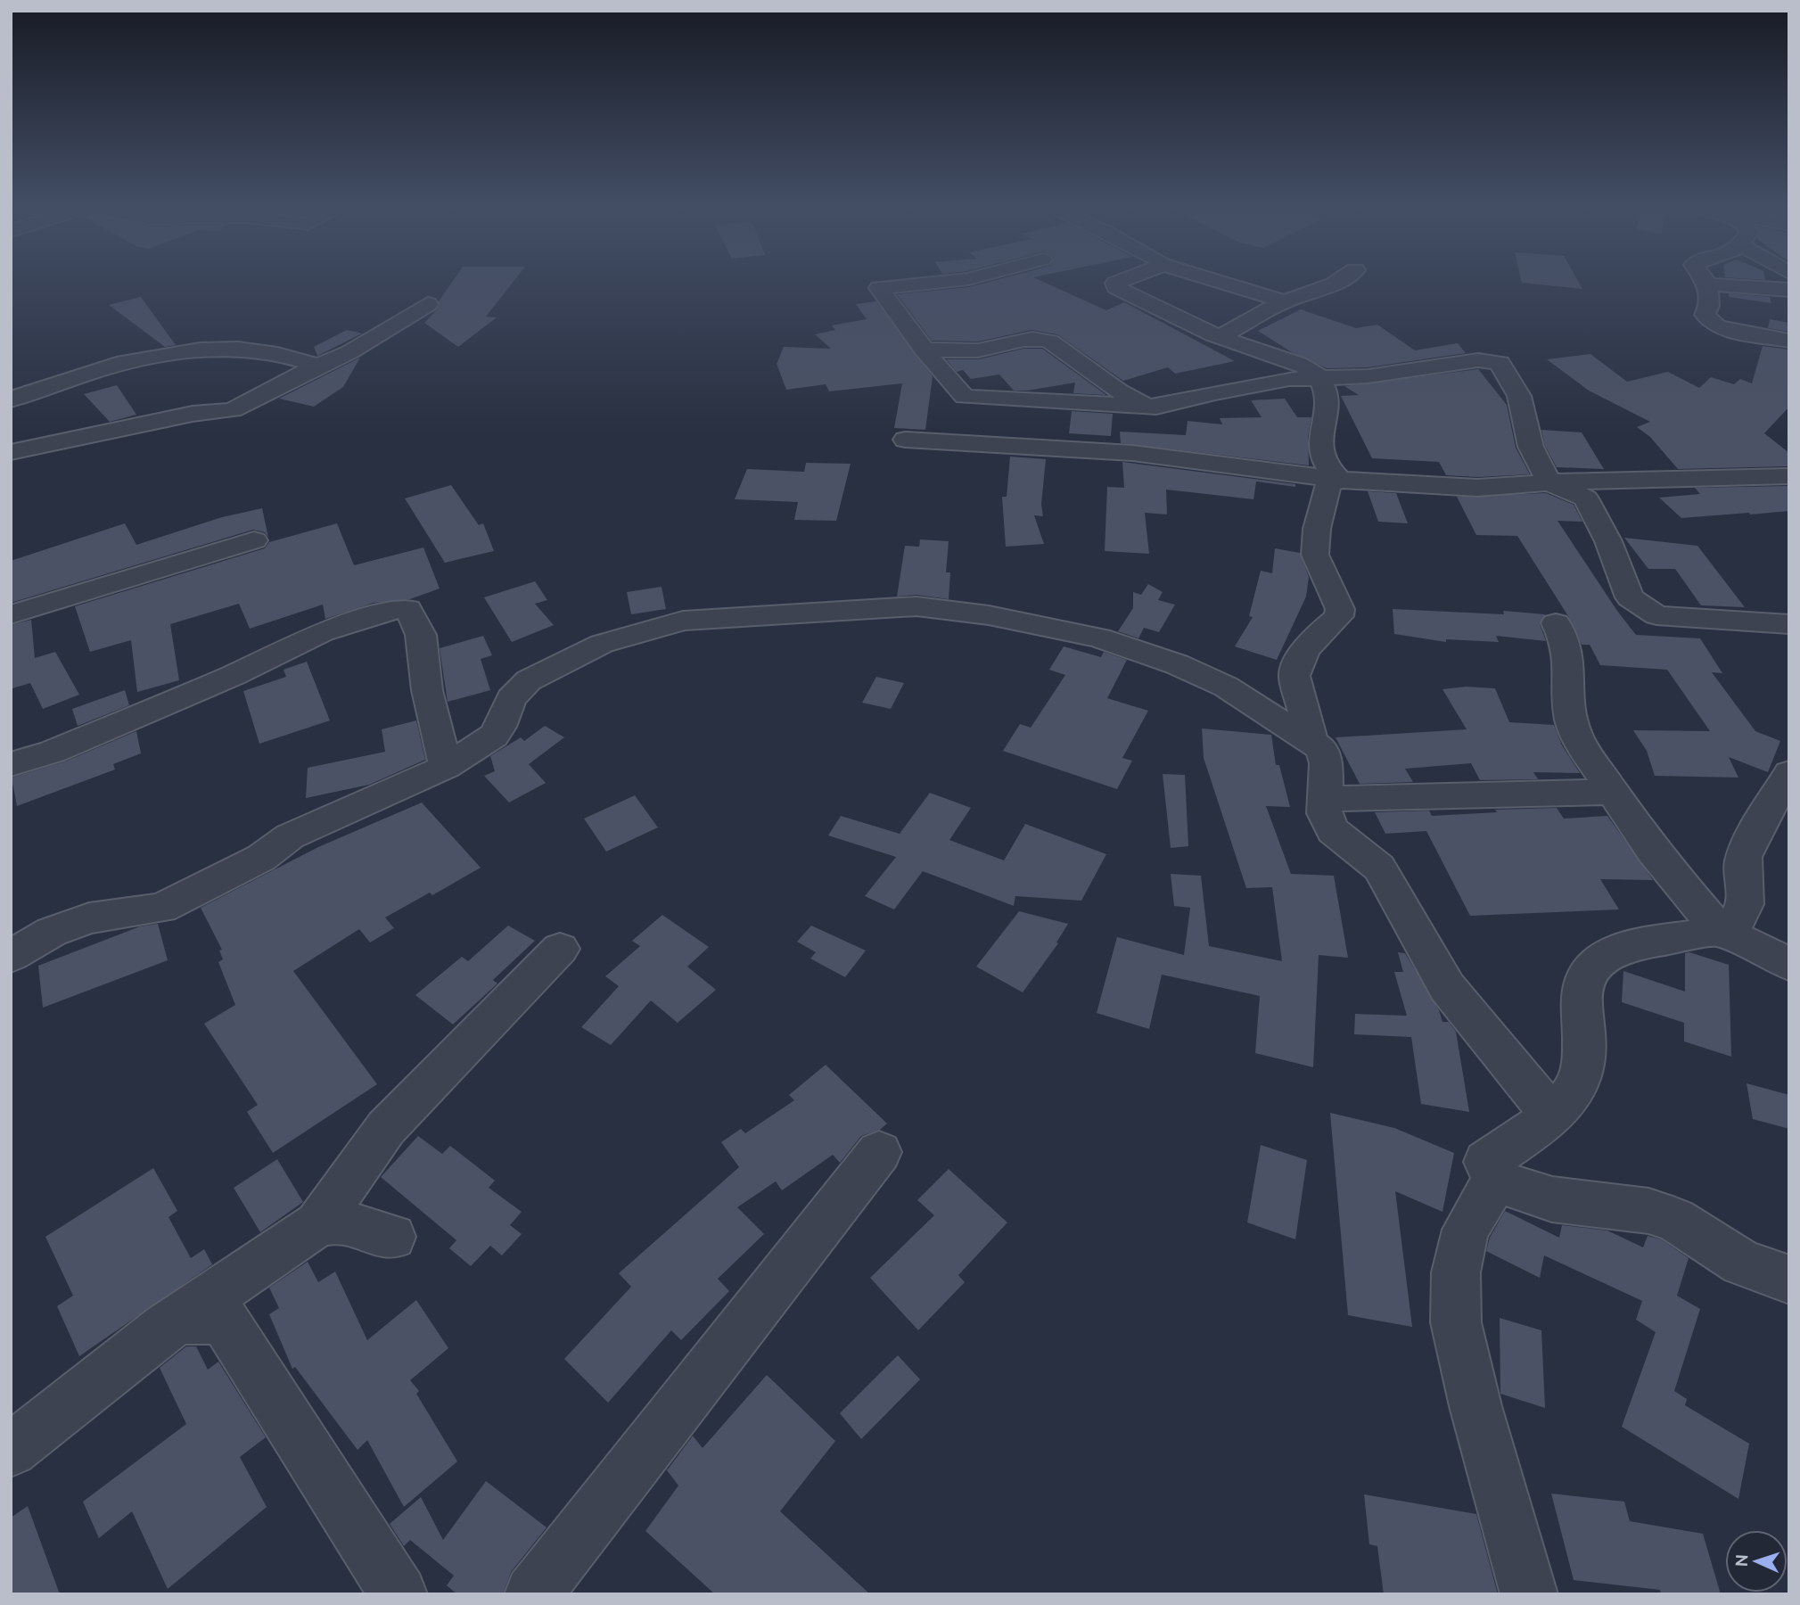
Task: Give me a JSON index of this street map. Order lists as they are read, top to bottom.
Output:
{
  "north": "left"
}
